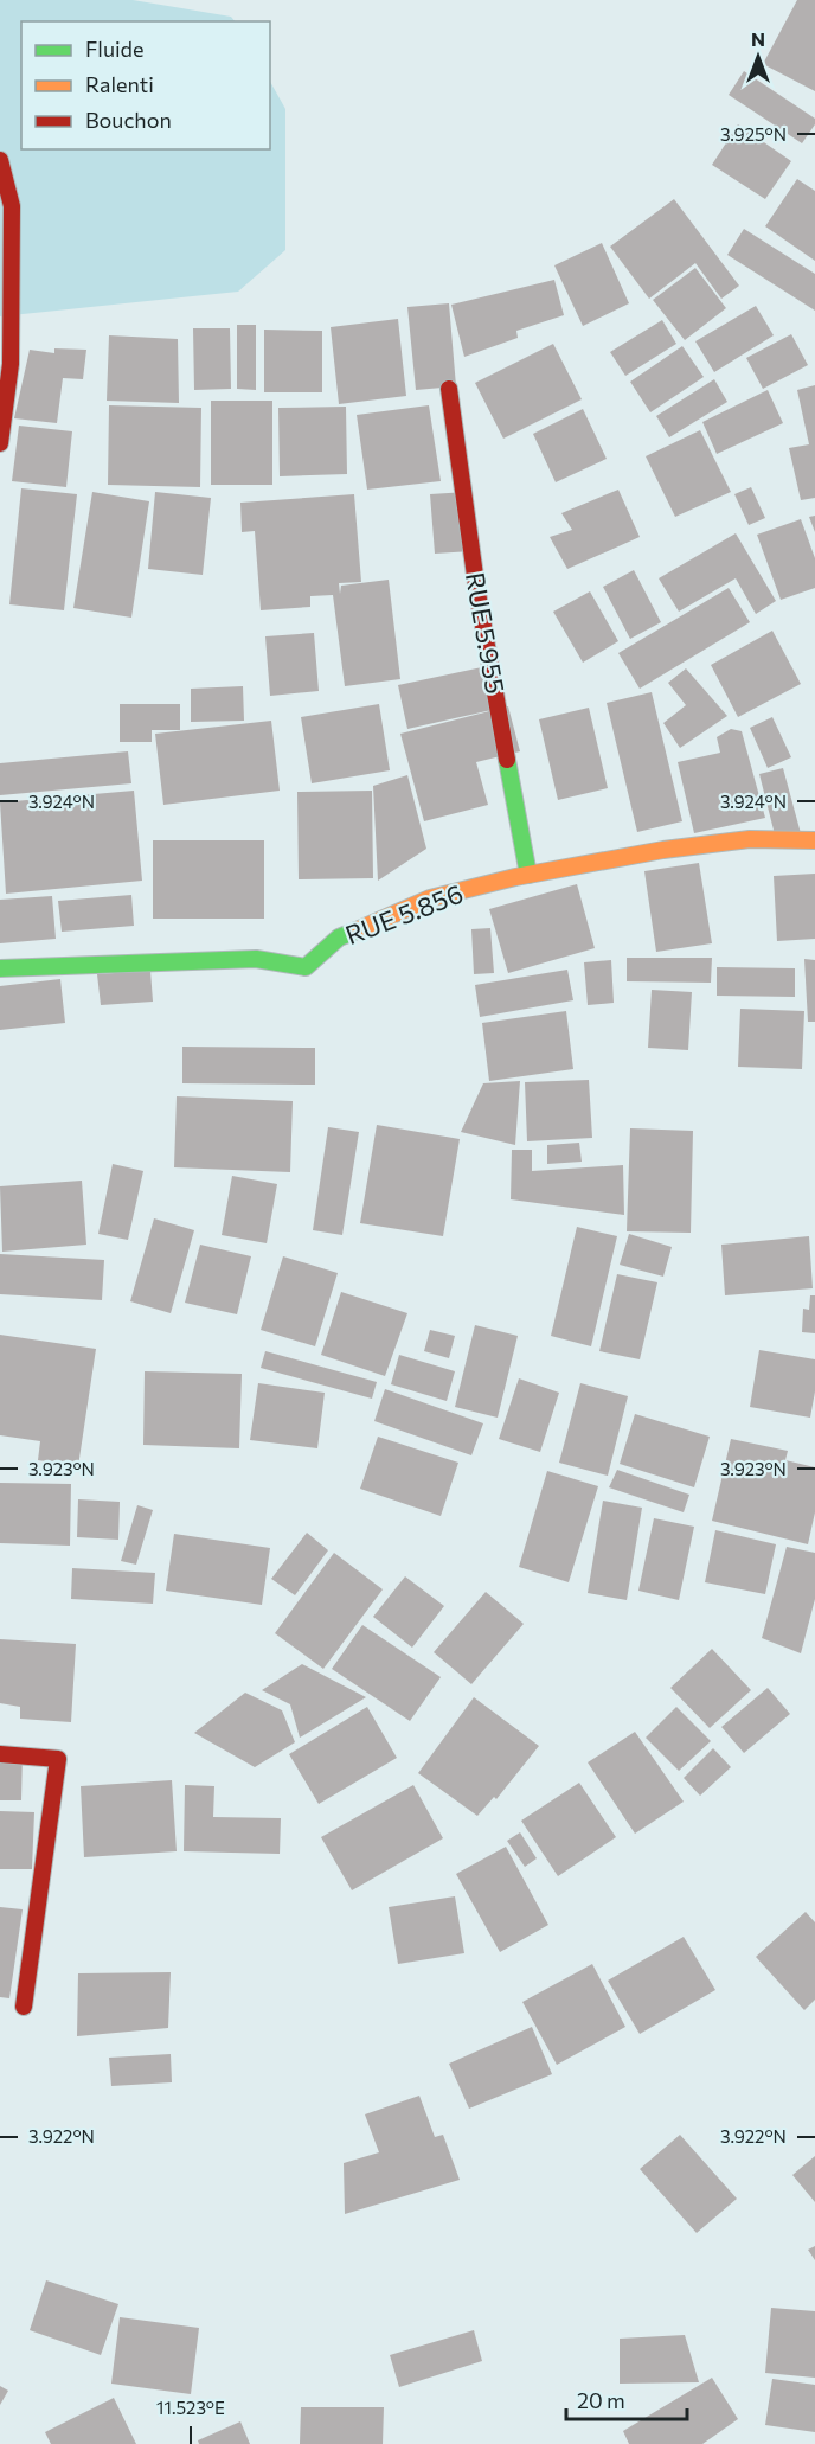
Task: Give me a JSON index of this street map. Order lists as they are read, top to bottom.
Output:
{
  "streets": {
    "street": ["RUE 5.955", "RUE 5.856"]
  },
  "crossings": [
    ["RUE 5.955", "RUE 5.856"]
  ],
  "legend": ["Fluide", "Ralenti", "Bouchon"],
  "scale_bar": "20 m",
  "north": "top",
  "coordinates": [
    "3.925°N",
    "3.924°N",
    "3.923°N",
    "3.922°N",
    "11.523°E"
  ]
}
